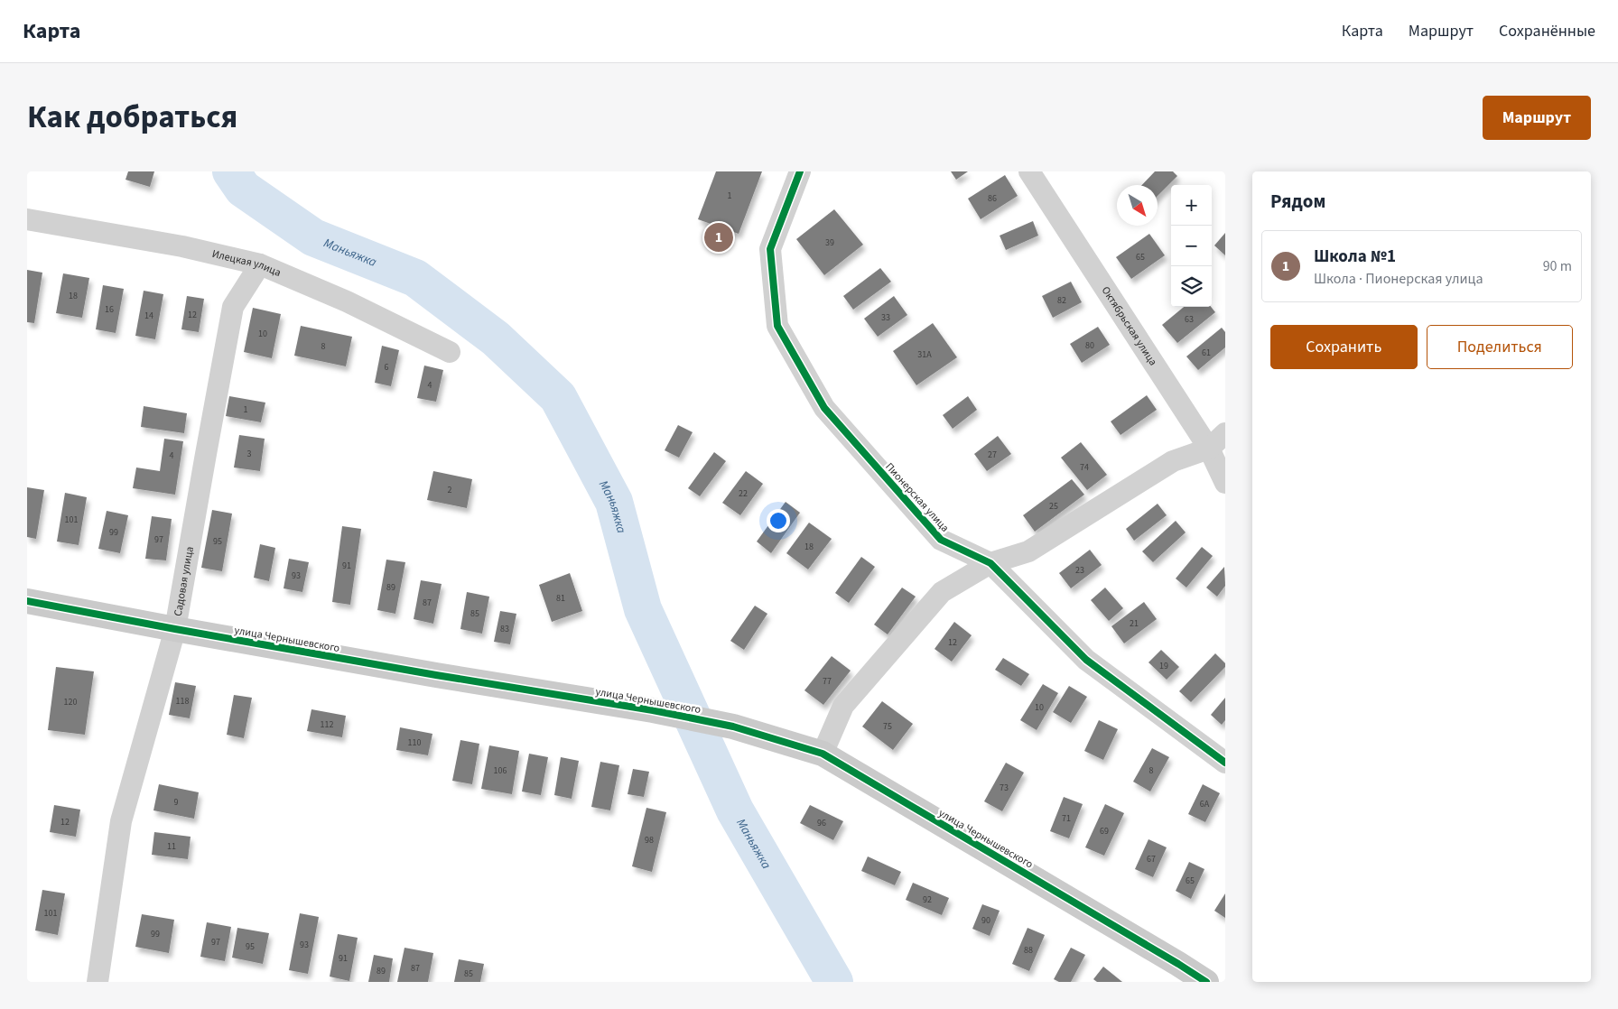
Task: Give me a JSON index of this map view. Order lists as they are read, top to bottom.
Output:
{
  "streets": {
    "street": [
      "Илецкая улица",
      "Октябрьская улица",
      "Пионерская улица",
      "Садовая улица",
      "улица Чернышевского"
    ]
  },
  "crossings": [
    ["Илецкая улица", "Садовая улица"],
    ["Садовая улица", "улица Чернышевского"]
  ],
  "water": ["Маньяжка"],
  "house_numbers": [
    "1",
    "86",
    "39",
    "65",
    "18",
    "82",
    "16",
    "12",
    "14",
    "33",
    "63",
    "10",
    "80",
    "8",
    "61",
    "31А",
    "6",
    "4",
    "1",
    "3",
    "27",
    "4",
    "74",
    "2",
    "22",
    "25",
    "101",
    "99",
    "97",
    "95",
    "18",
    "91",
    "23",
    "93",
    "89",
    "81",
    "87",
    "85",
    "21",
    "83",
    "12",
    "19",
    "77",
    "118",
    "120",
    "10",
    "112",
    "75",
    "110",
    "106",
    "8",
    "73",
    "9",
    "6А",
    "71",
    "12",
    "96",
    "69",
    "98",
    "11",
    "67",
    "65",
    "92",
    "101",
    "90",
    "99",
    "97",
    "93",
    "95",
    "88",
    "91",
    "87",
    "89",
    "85"
  ],
  "north": "bottom right",
  "page": {
    "header": "Карта",
    "nav": ["Карта", "Маршрут", "Сохранённые"],
    "title": "Как добраться",
    "buttons": [
      "Маршрут",
      ["Сохранить", "Поделиться"]
    ],
    "heading": "Рядом",
    "map_buttons": ["+", "−"],
    "pins": "1",
    "list": [
      {
        "mark": "1",
        "name": "Школа №1",
        "note": "Школа · Пионерская улица",
        "value": "90 m"
      }
    ]
  }
}
